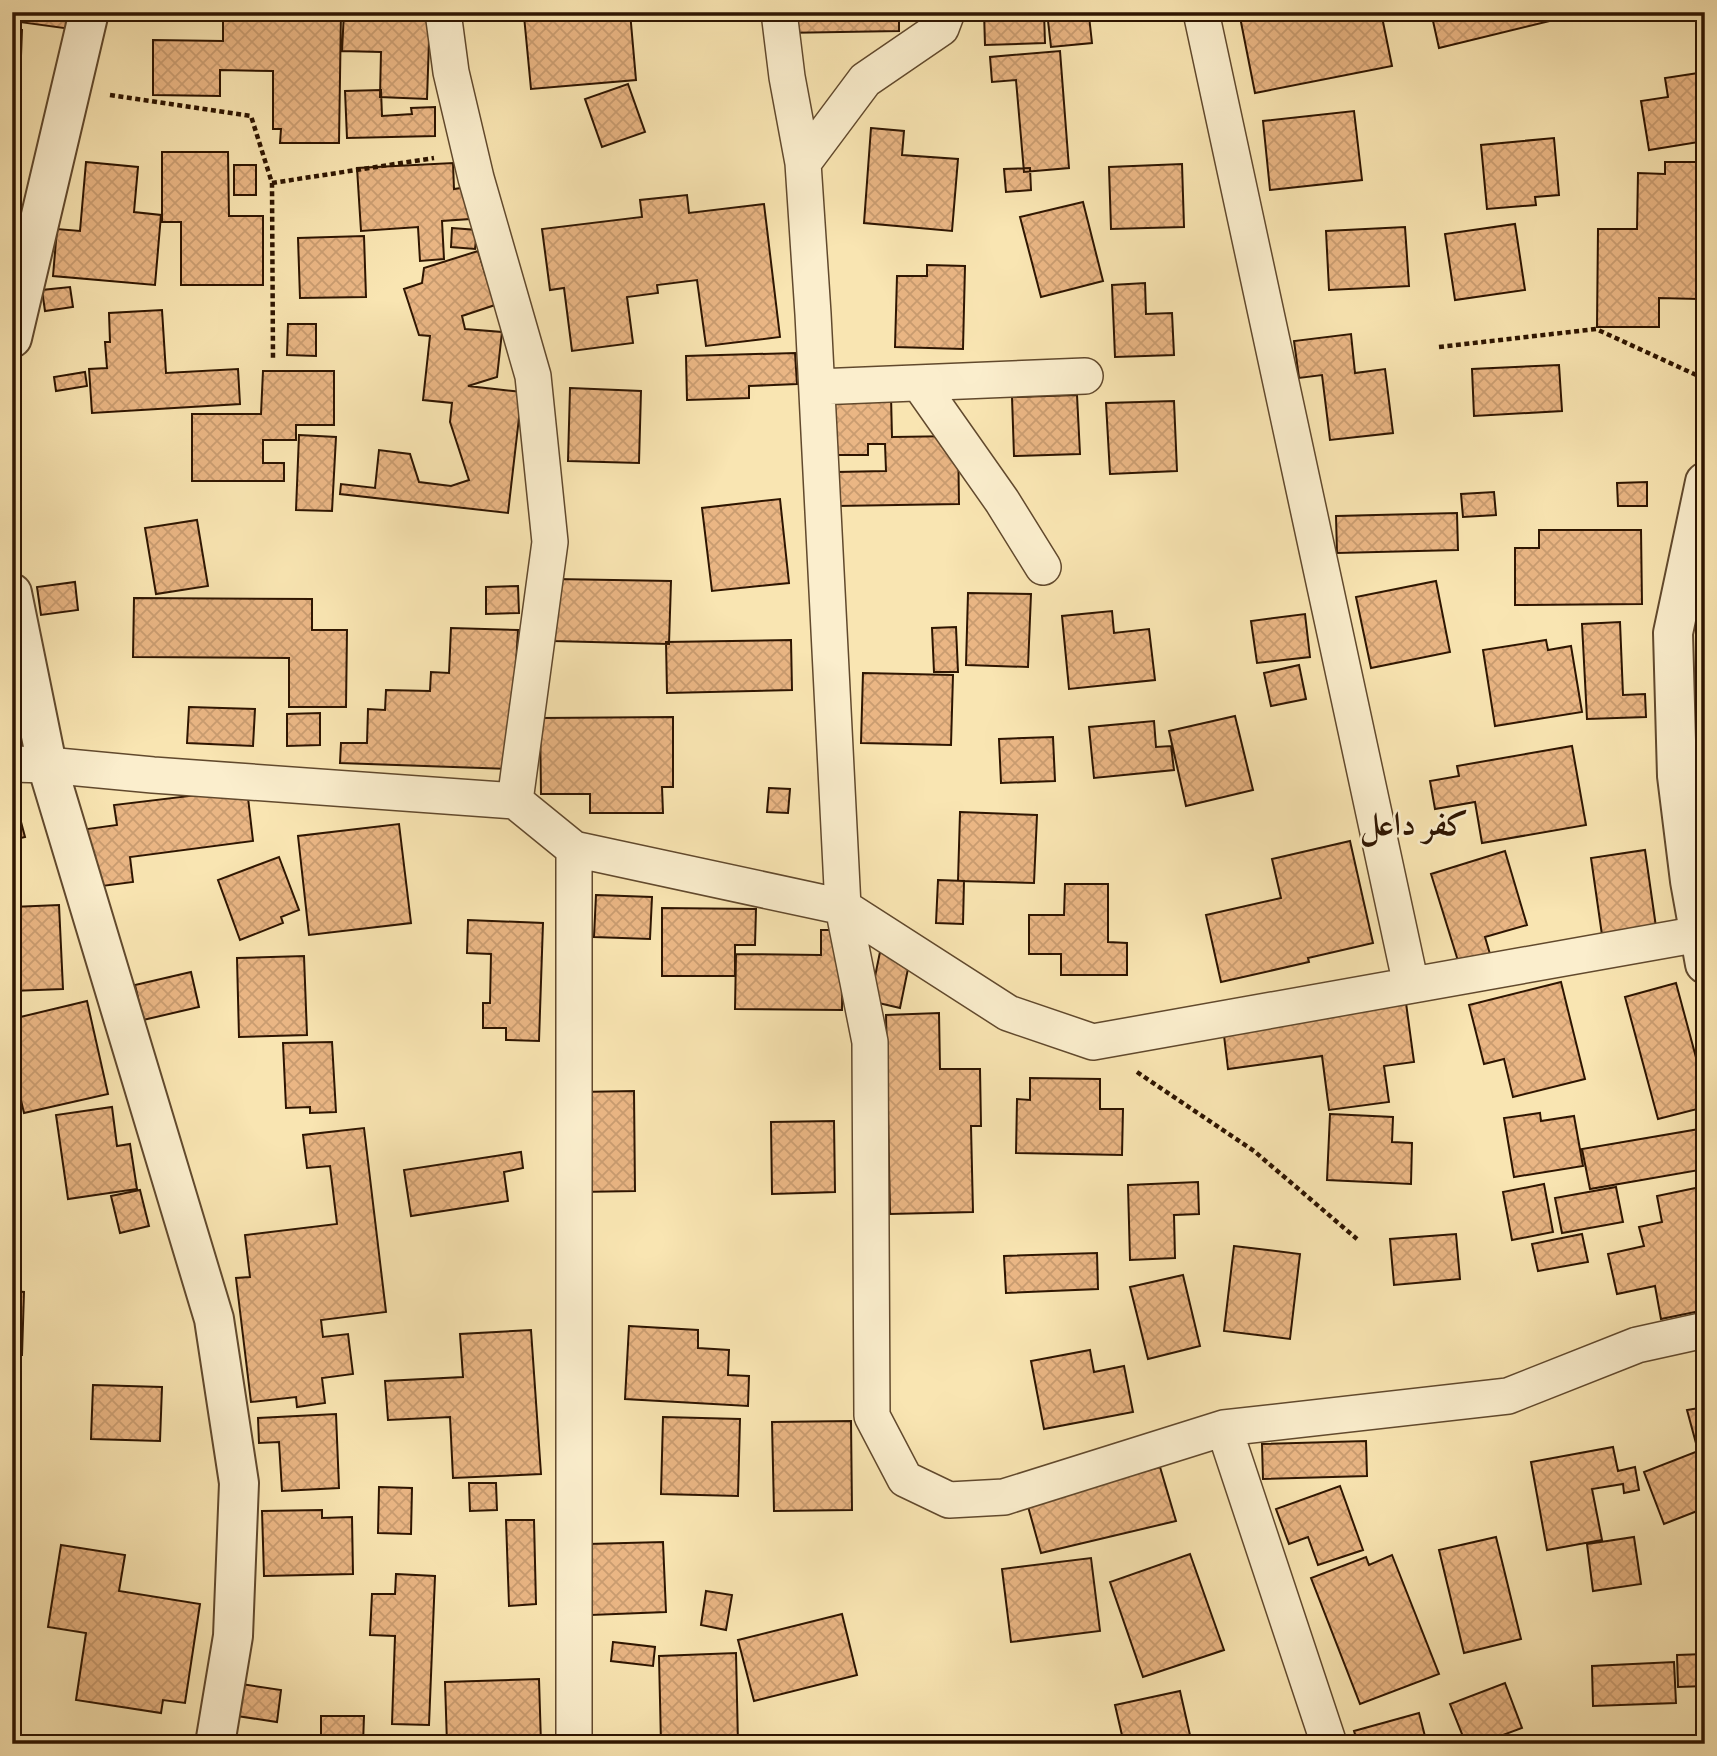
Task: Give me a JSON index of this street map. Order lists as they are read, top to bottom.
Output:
{
  "districts": ["كفر داعل"]
}
